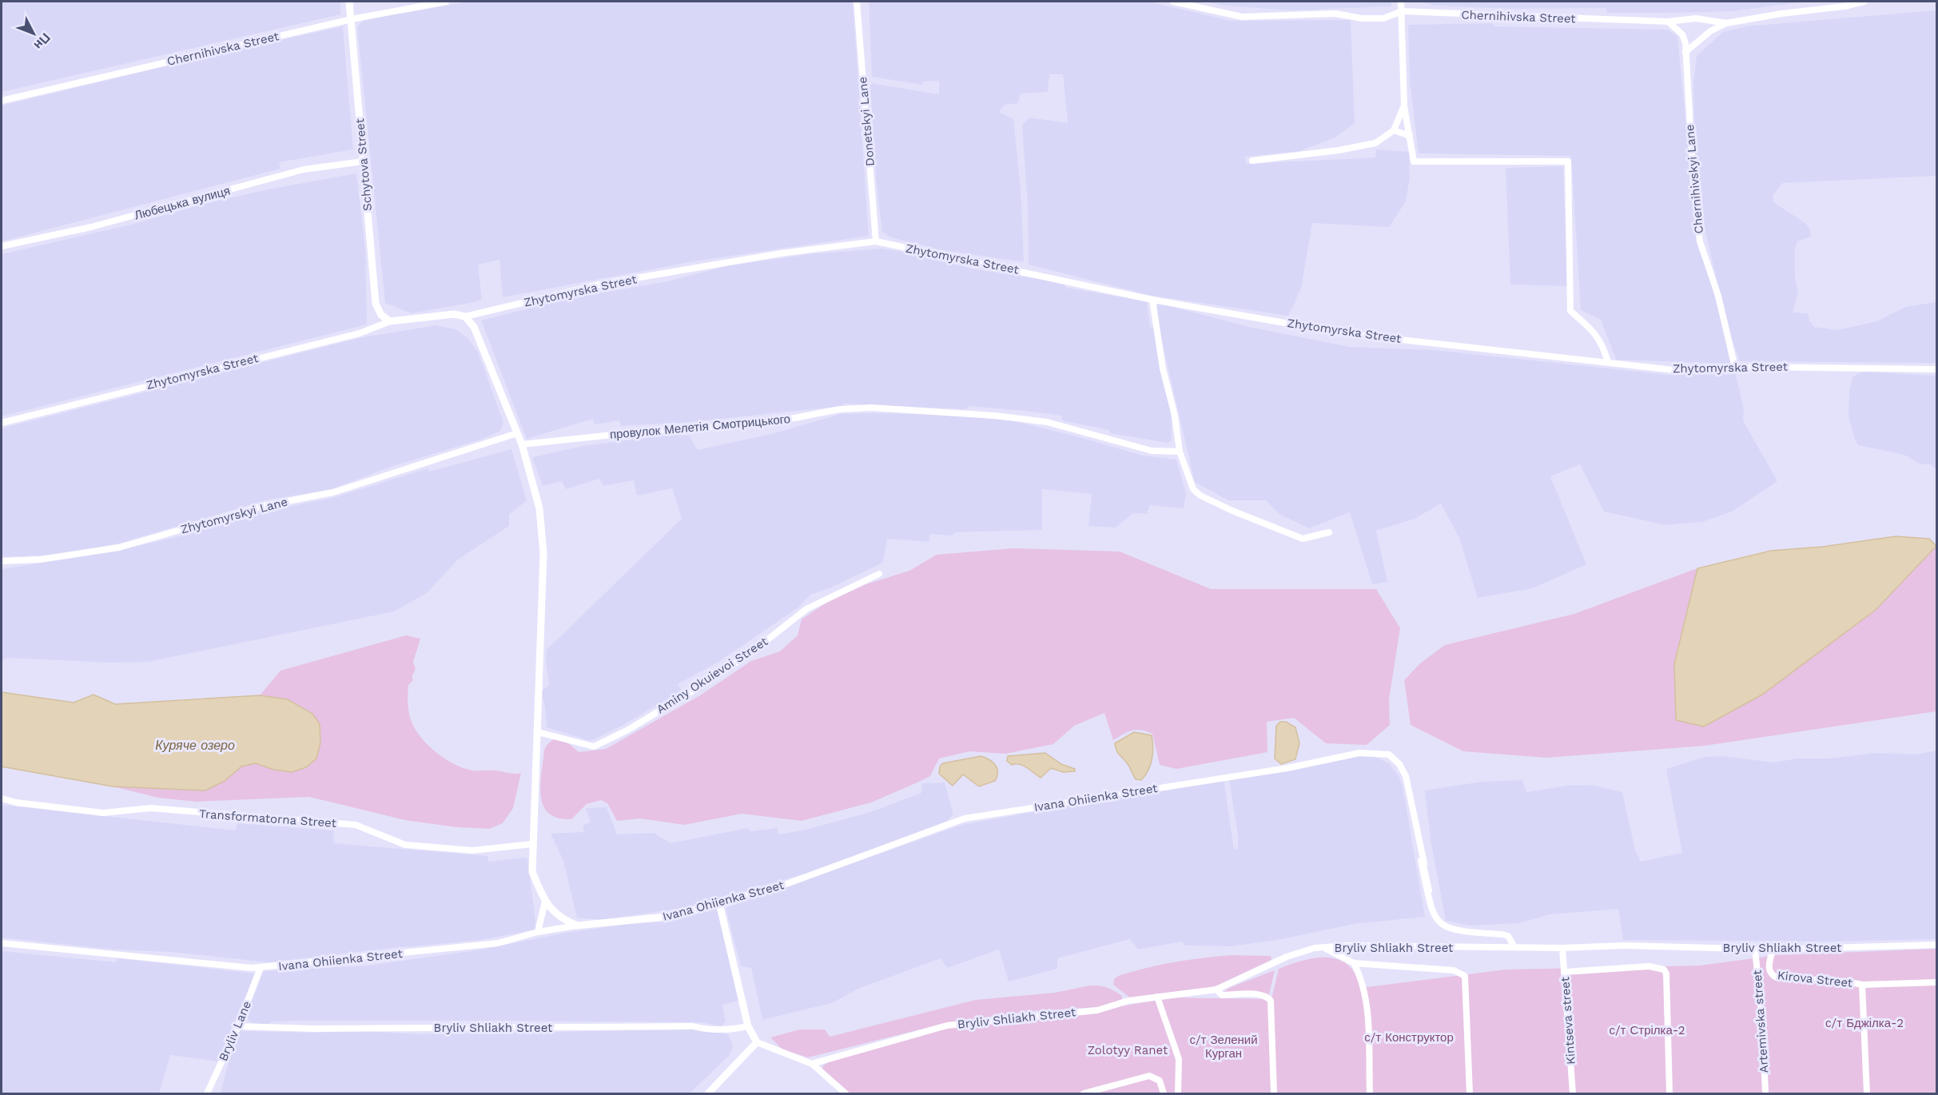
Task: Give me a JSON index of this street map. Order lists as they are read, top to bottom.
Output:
{
  "streets": {
    "street": [
      "Chernihivska Street",
      "Donetskyi Lane",
      "Schytova Street",
      "Chernihivskyi Lane",
      "Любецька вулиця",
      "Zhytomyrska Street",
      "провулок Мелетія Смотрицького",
      "Zhytomyrskyi Lane",
      "Aminy Okuievoi Street",
      "Ivana Ohiienka Street",
      "Transformatorna Street",
      "Bryliv Shliakh Street",
      "Kirova Street",
      "Kintseva street",
      "Artemivska street",
      "Bryliv Lane"
    ]
  },
  "crossings": [
    ["Chernihivska Street", "Schytova Street"],
    ["Chernihivska Street", "Chernihivskyi Lane"],
    ["Donetskyi Lane", "Zhytomyrska Street"],
    ["Schytova Street", "Любецька вулиця"],
    ["Schytova Street", "Zhytomyrska Street"],
    ["Chernihivskyi Lane", "Zhytomyrska Street"],
    ["Ivana Ohiienka Street", "Bryliv Lane"],
    ["Bryliv Shliakh Street", "Kirova Street"],
    ["Bryliv Shliakh Street", "Kintseva street"],
    ["Bryliv Shliakh Street", "Artemivska street"],
    ["Bryliv Shliakh Street", "Bryliv Lane"]
  ],
  "water": ["Куряче озеро"],
  "parks": [
    "с/т Бджілка-2",
    "с/т Стрілка-2",
    "с/т Конструктор",
    "с/т Зелений Курган",
    "Zolotyy Ranet"
  ],
  "north": "bottom right"
}
